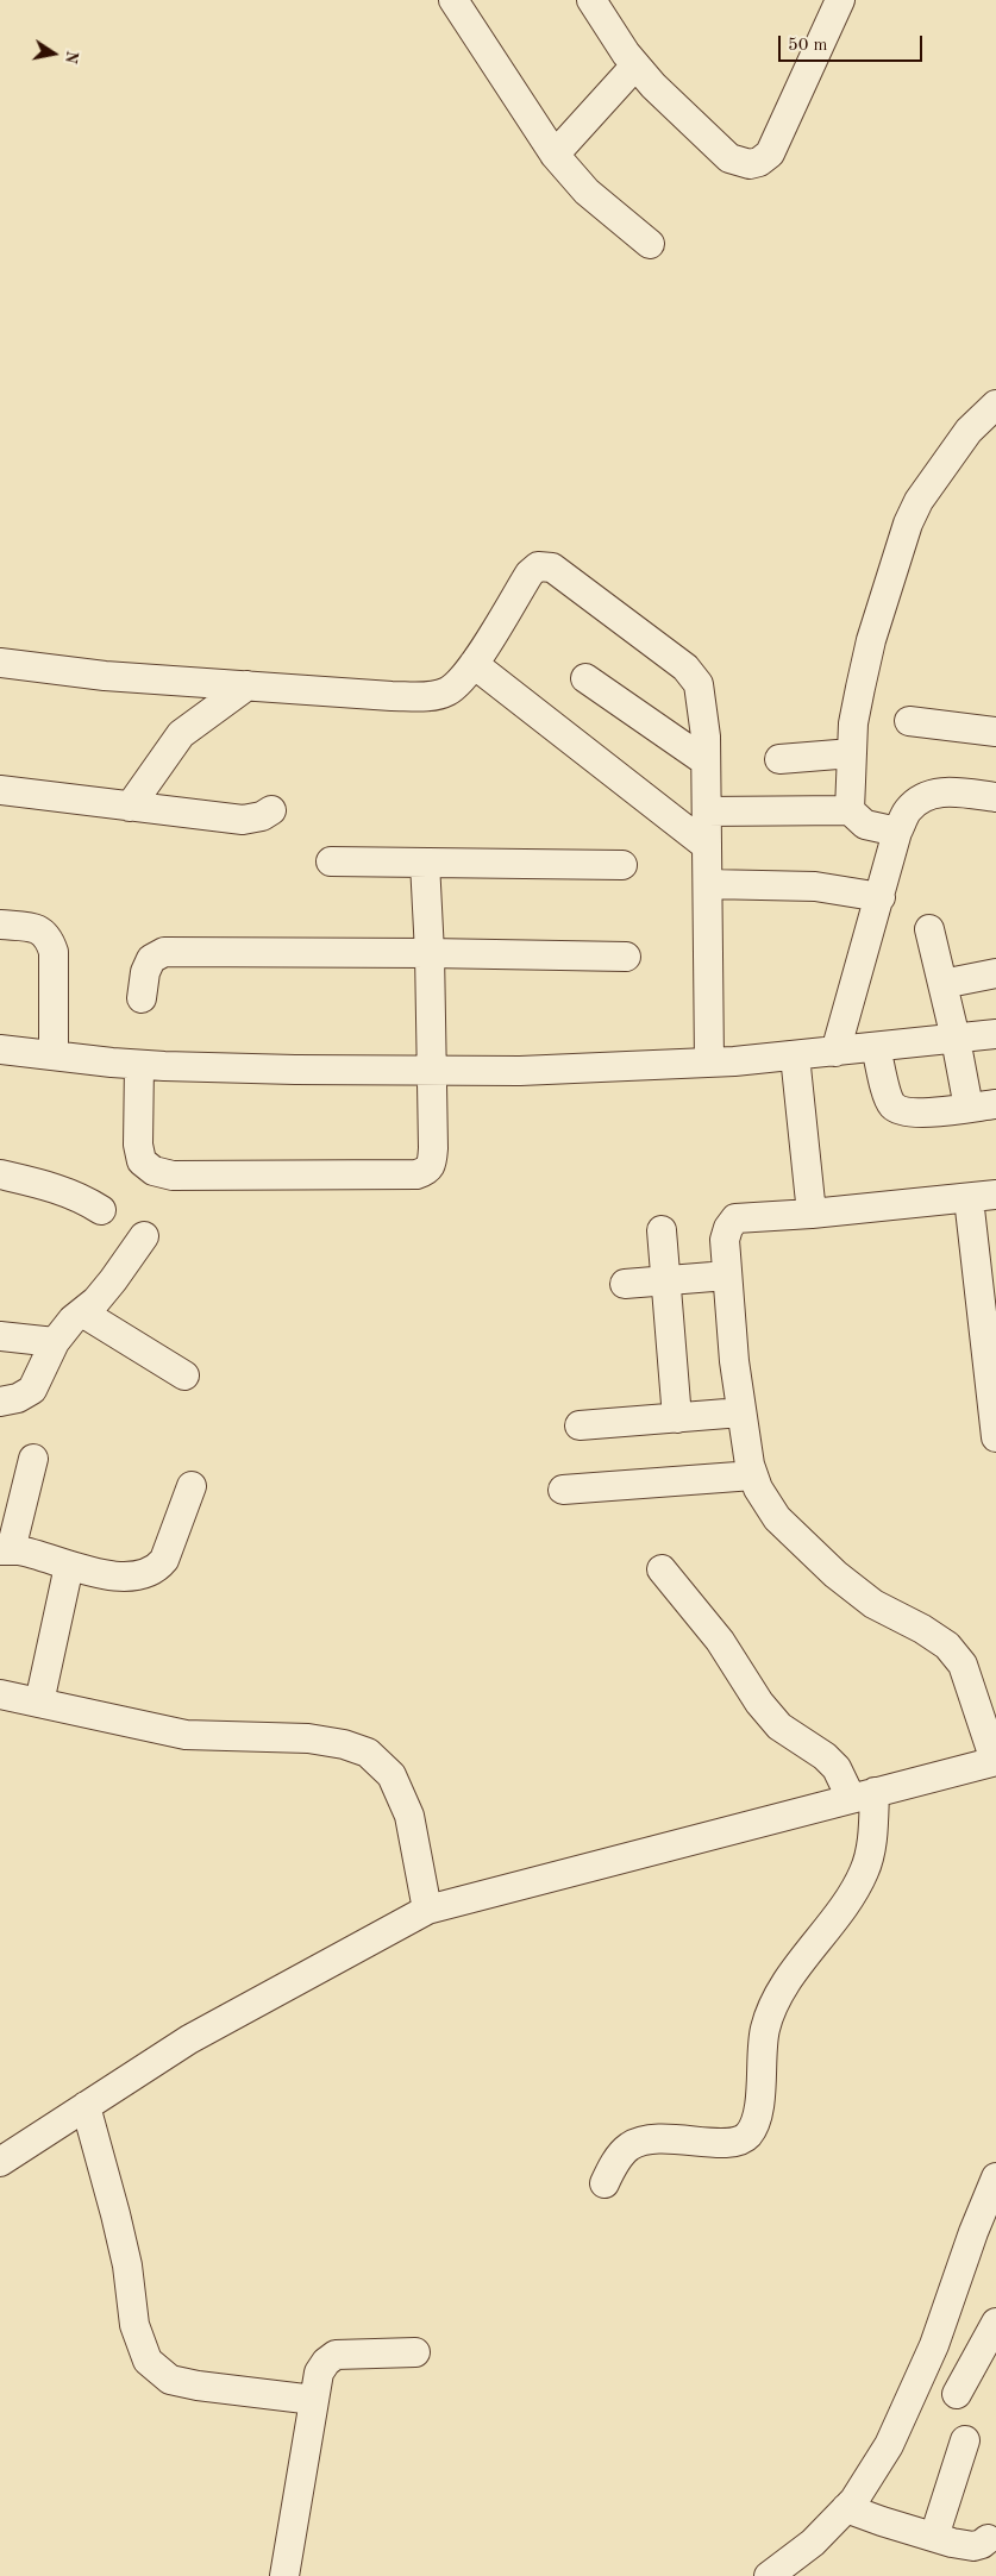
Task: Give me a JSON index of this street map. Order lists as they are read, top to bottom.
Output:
{
  "scale_bar": "50 m",
  "north": "right"
}
